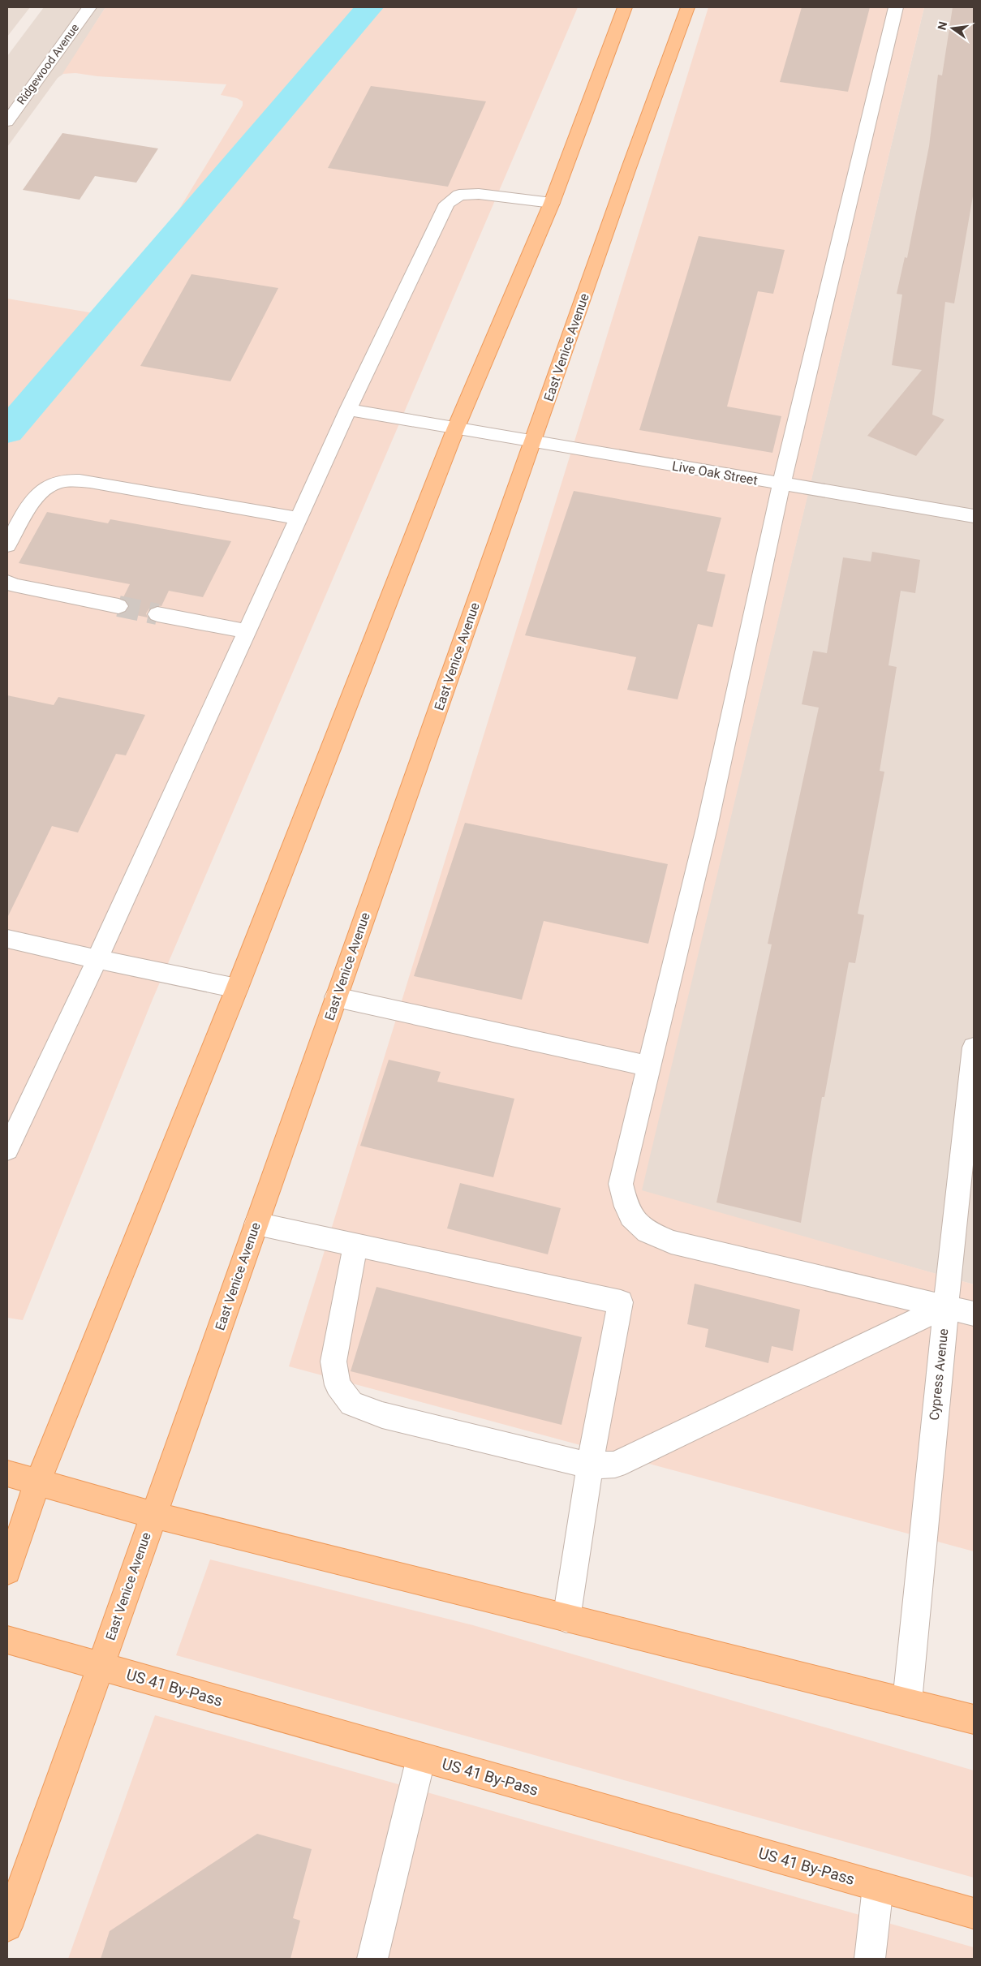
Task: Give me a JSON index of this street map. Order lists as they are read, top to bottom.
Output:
{
  "streets": {
    "main road": ["East Venice Avenue", "US 41 By-Pass"],
    "street": ["Ridgewood Avenue", "Live Oak Street", "Cypress Avenue"]
  },
  "crossings": [
    ["East Venice Avenue", "Live Oak Street"],
    ["East Venice Avenue", "US 41 By-Pass"]
  ],
  "north": "left"
}
